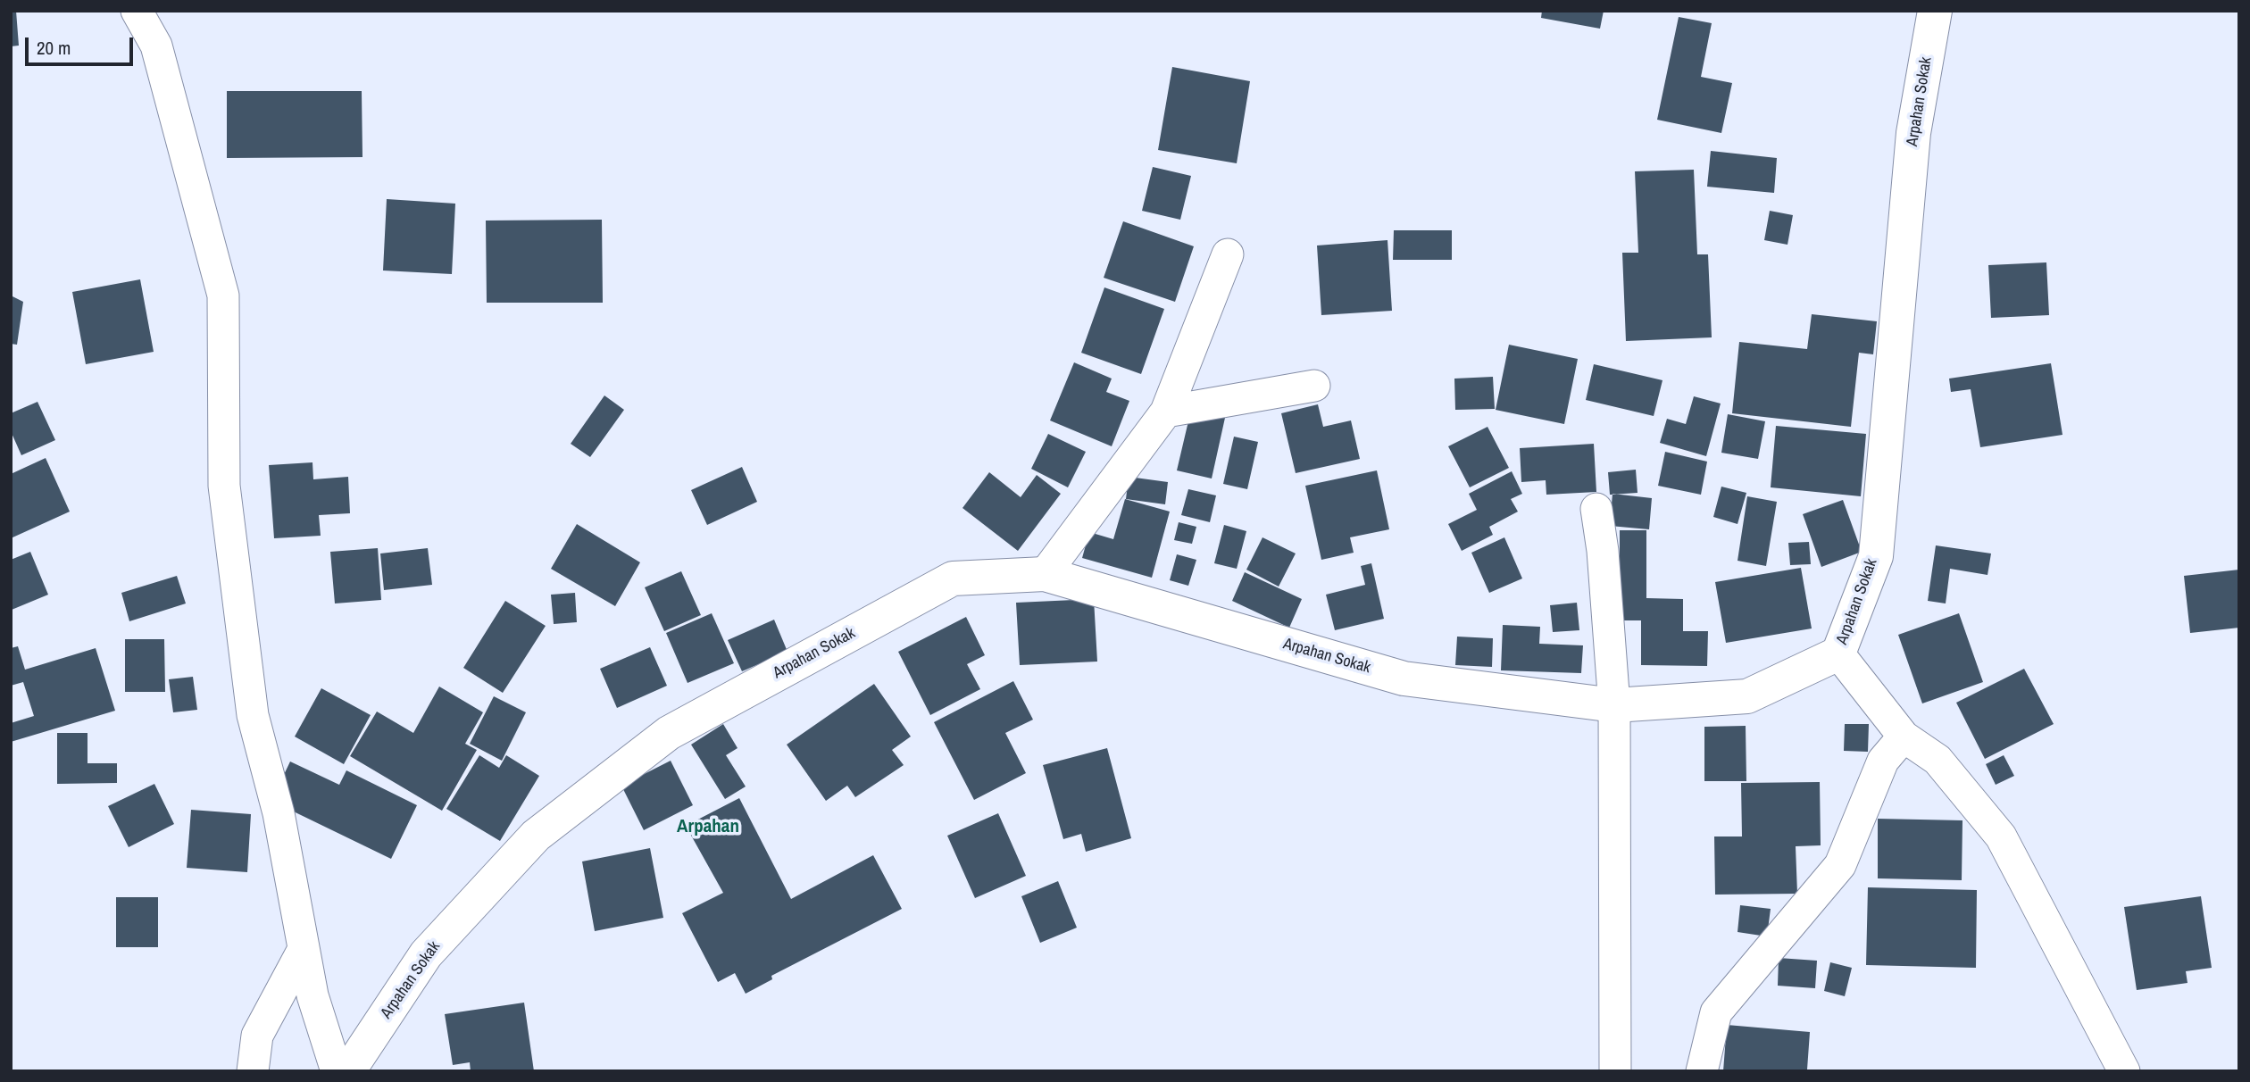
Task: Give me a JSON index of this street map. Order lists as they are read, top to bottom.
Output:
{
  "streets": {
    "street": ["Arpahan Sokak"]
  },
  "districts": ["Arpahan"],
  "scale_bar": "20 m"
}
